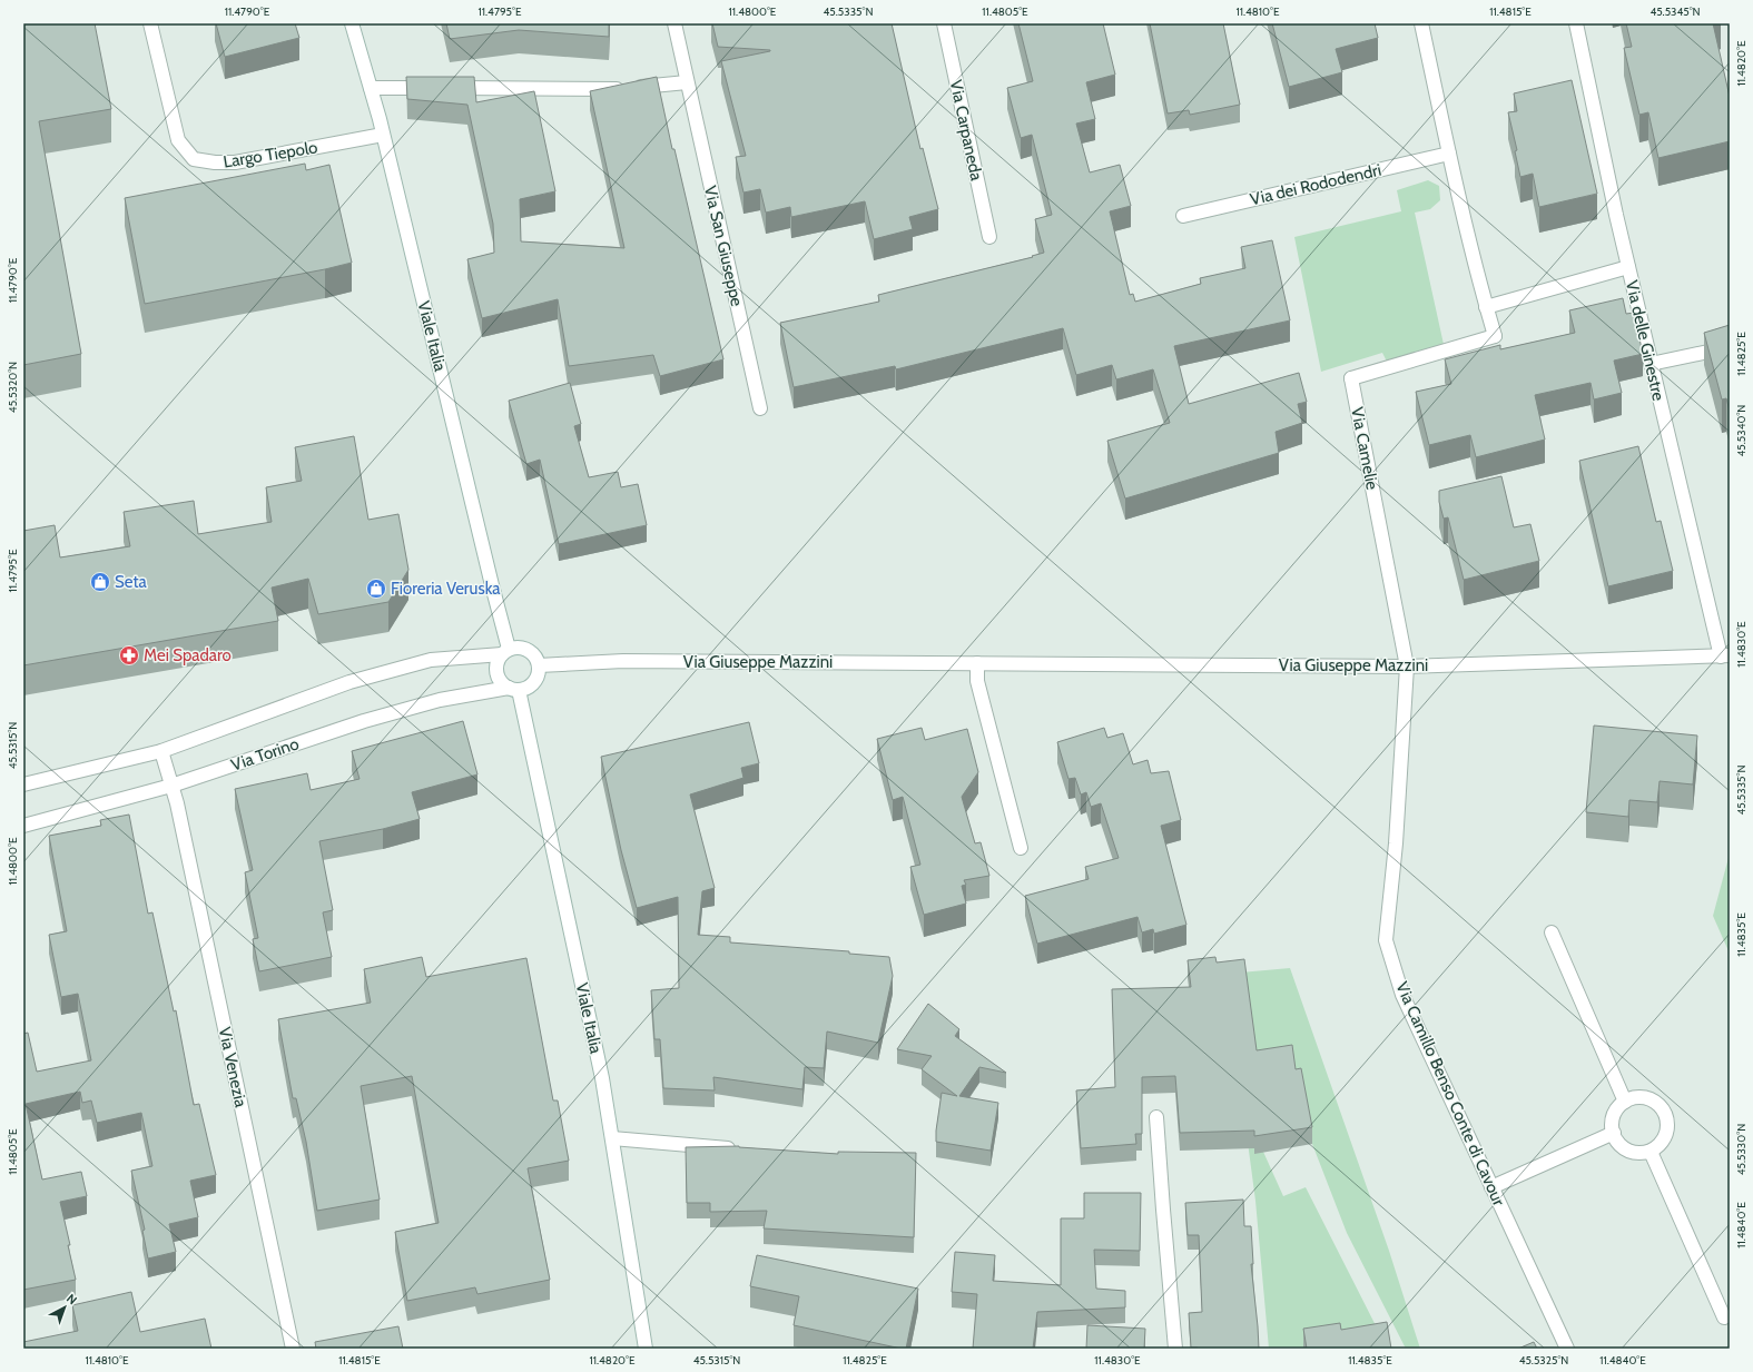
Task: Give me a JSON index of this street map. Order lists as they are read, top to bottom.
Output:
{
  "streets": {
    "street": [
      "Via Carpaneda",
      "Largo Tiepolo",
      "Via dei Rododendri",
      "Via San Giuseppe",
      "Viale Italia",
      "Via delle Ginestre",
      "Via Camelie",
      "Via Giuseppe Mazzini",
      "Via Torino",
      "Via Venezia",
      "Via Camillo Benso Conte di Cavour"
    ]
  },
  "crossings": [
    ["Largo Tiepolo", "Viale Italia"],
    ["Viale Italia", "Via Giuseppe Mazzini"],
    ["Viale Italia", "Via Torino"],
    ["Via delle Ginestre", "Via Giuseppe Mazzini"],
    ["Via Camelie", "Via Giuseppe Mazzini"],
    ["Via Camelie", "Via Camillo Benso Conte di Cavour"],
    ["Via Giuseppe Mazzini", "Via Torino"],
    ["Via Giuseppe Mazzini", "Via Camillo Benso Conte di Cavour"],
    ["Via Torino", "Via Venezia"]
  ],
  "places": {
    "shop": ["Seta", "Fioreria Veruska"],
    "pharmacy": ["Mei Spadaro"]
  },
  "north": "top right",
  "coordinates": [
    "11.4790°E",
    "11.4795°E",
    "11.4800°E",
    "45.5335°N",
    "11.4805°E",
    "11.4810°E",
    "11.4815°E",
    "45.5345°N",
    "11.4820°E",
    "11.4825°E",
    "45.5320°N",
    "45.5340°N",
    "11.4830°E",
    "45.5315°N",
    "11.4835°E",
    "45.5330°N",
    "11.4840°E",
    "45.5325°N"
  ]
}
